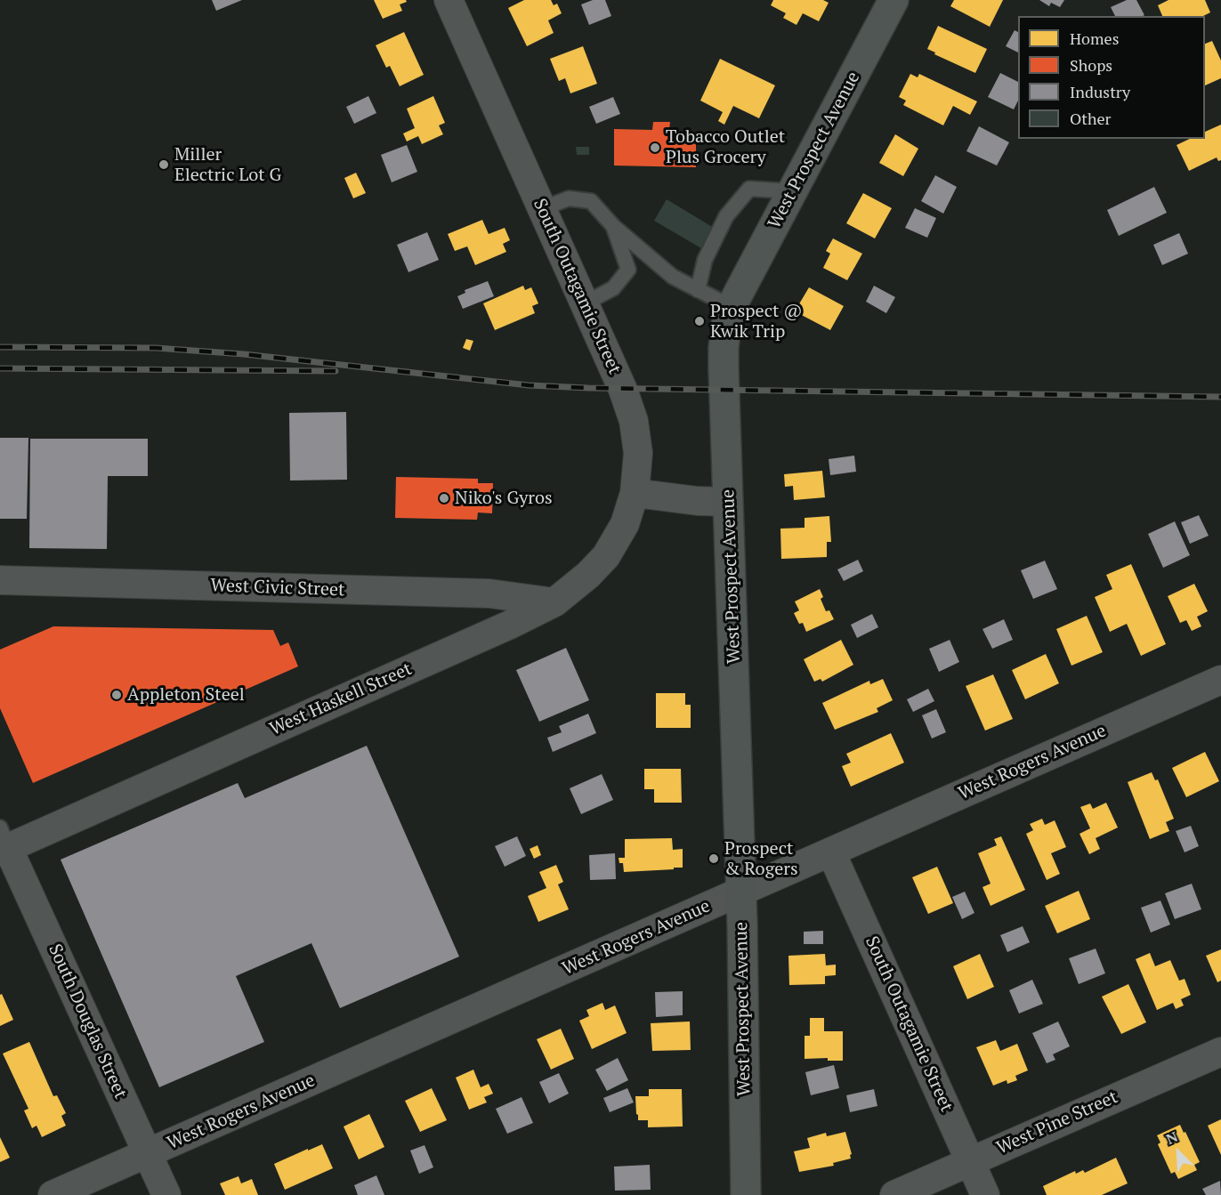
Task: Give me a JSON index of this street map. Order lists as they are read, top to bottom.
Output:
{
  "streets": {
    "main road": ["West Prospect Avenue"],
    "street": [
      "South Outagamie Street",
      "West Civic Street",
      "West Haskell Street",
      "West Rogers Avenue",
      "South Douglas Street",
      "West Pine Street"
    ]
  },
  "crossings": [
    ["West Prospect Avenue", "West Rogers Avenue"],
    ["South Outagamie Street", "West Haskell Street"],
    ["South Outagamie Street", "West Rogers Avenue"],
    ["South Outagamie Street", "West Pine Street"],
    ["West Civic Street", "West Haskell Street"],
    ["West Haskell Street", "South Douglas Street"],
    ["West Rogers Avenue", "South Douglas Street"]
  ],
  "places": [
    "Tobacco Outlet Plus Grocery",
    "Miller Electric Lot G",
    "Prospect @ Kwik Trip",
    "Niko's Gyros",
    "Appleton Steel",
    "Prospect & Rogers"
  ],
  "legend": [
    "Homes",
    "Shops",
    "Industry",
    "Other"
  ],
  "north": "top left"
}
